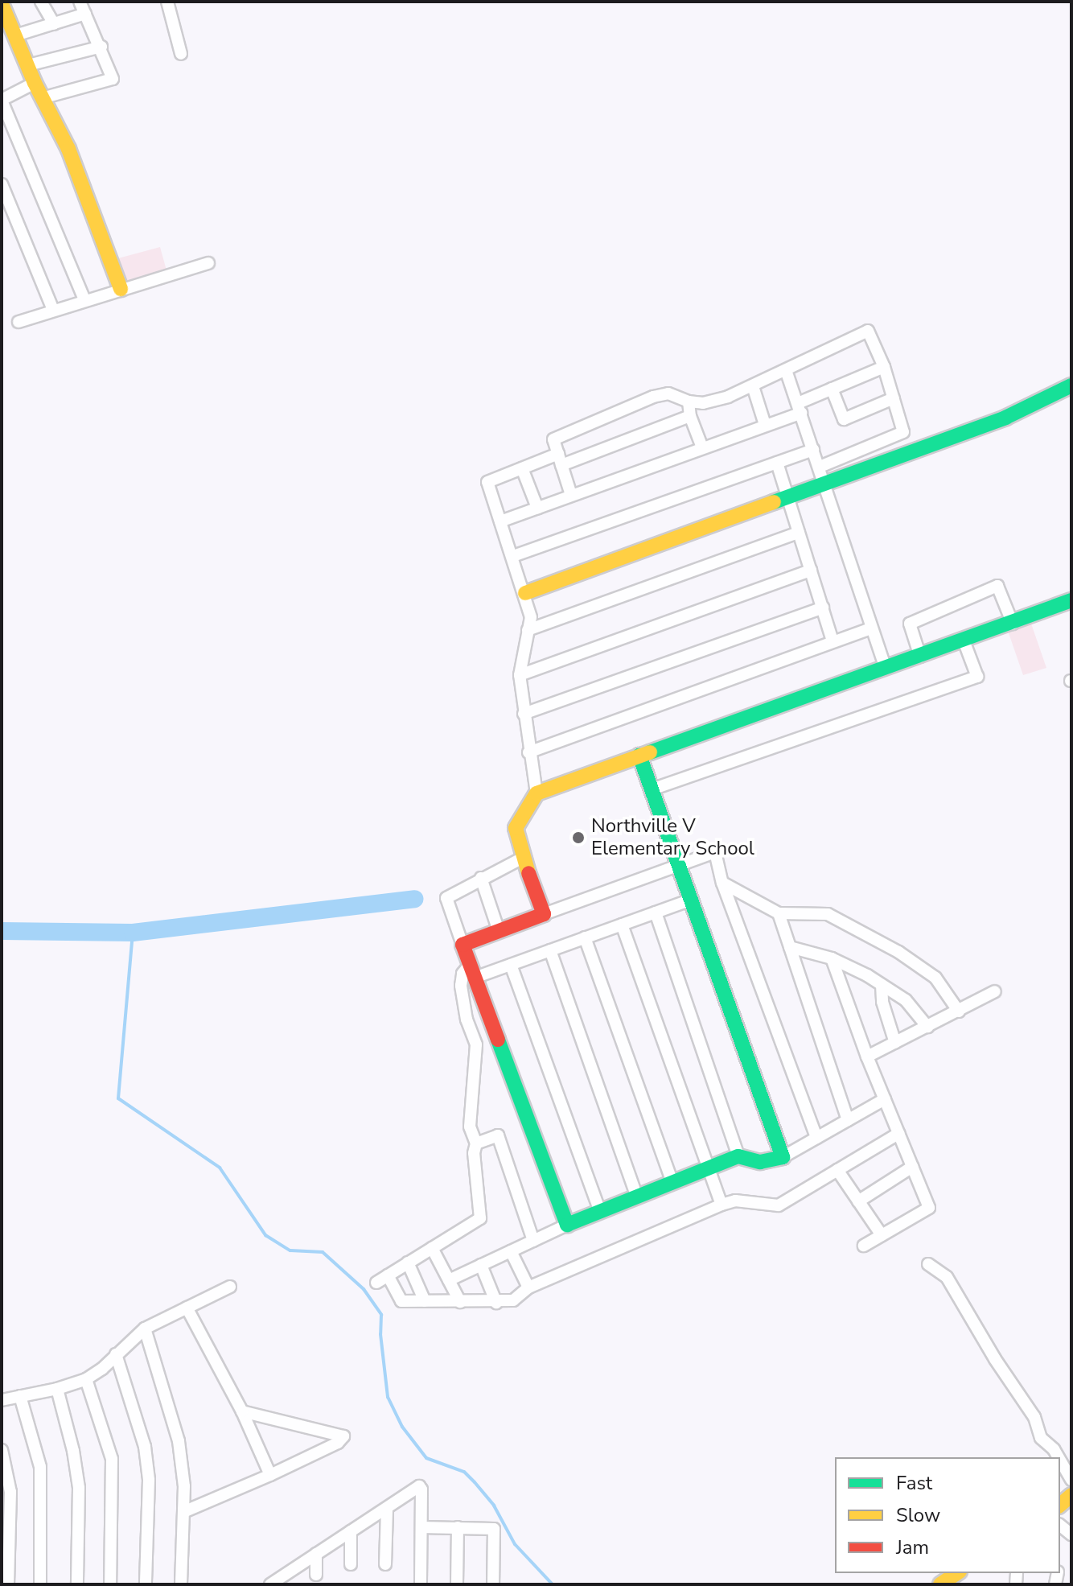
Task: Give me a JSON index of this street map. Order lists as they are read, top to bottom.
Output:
{
  "places": ["Northville V Elementary School"],
  "legend": ["Fast", "Slow", "Jam"]
}
